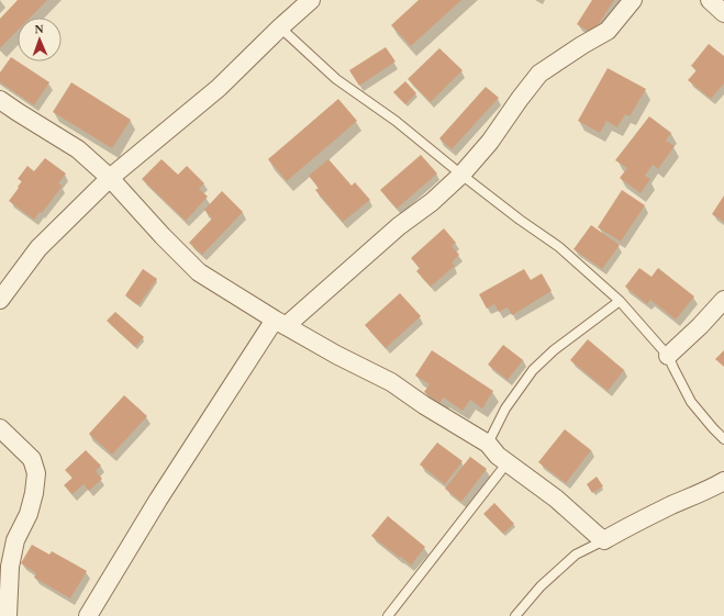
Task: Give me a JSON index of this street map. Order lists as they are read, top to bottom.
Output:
{
  "north": "top"
}
